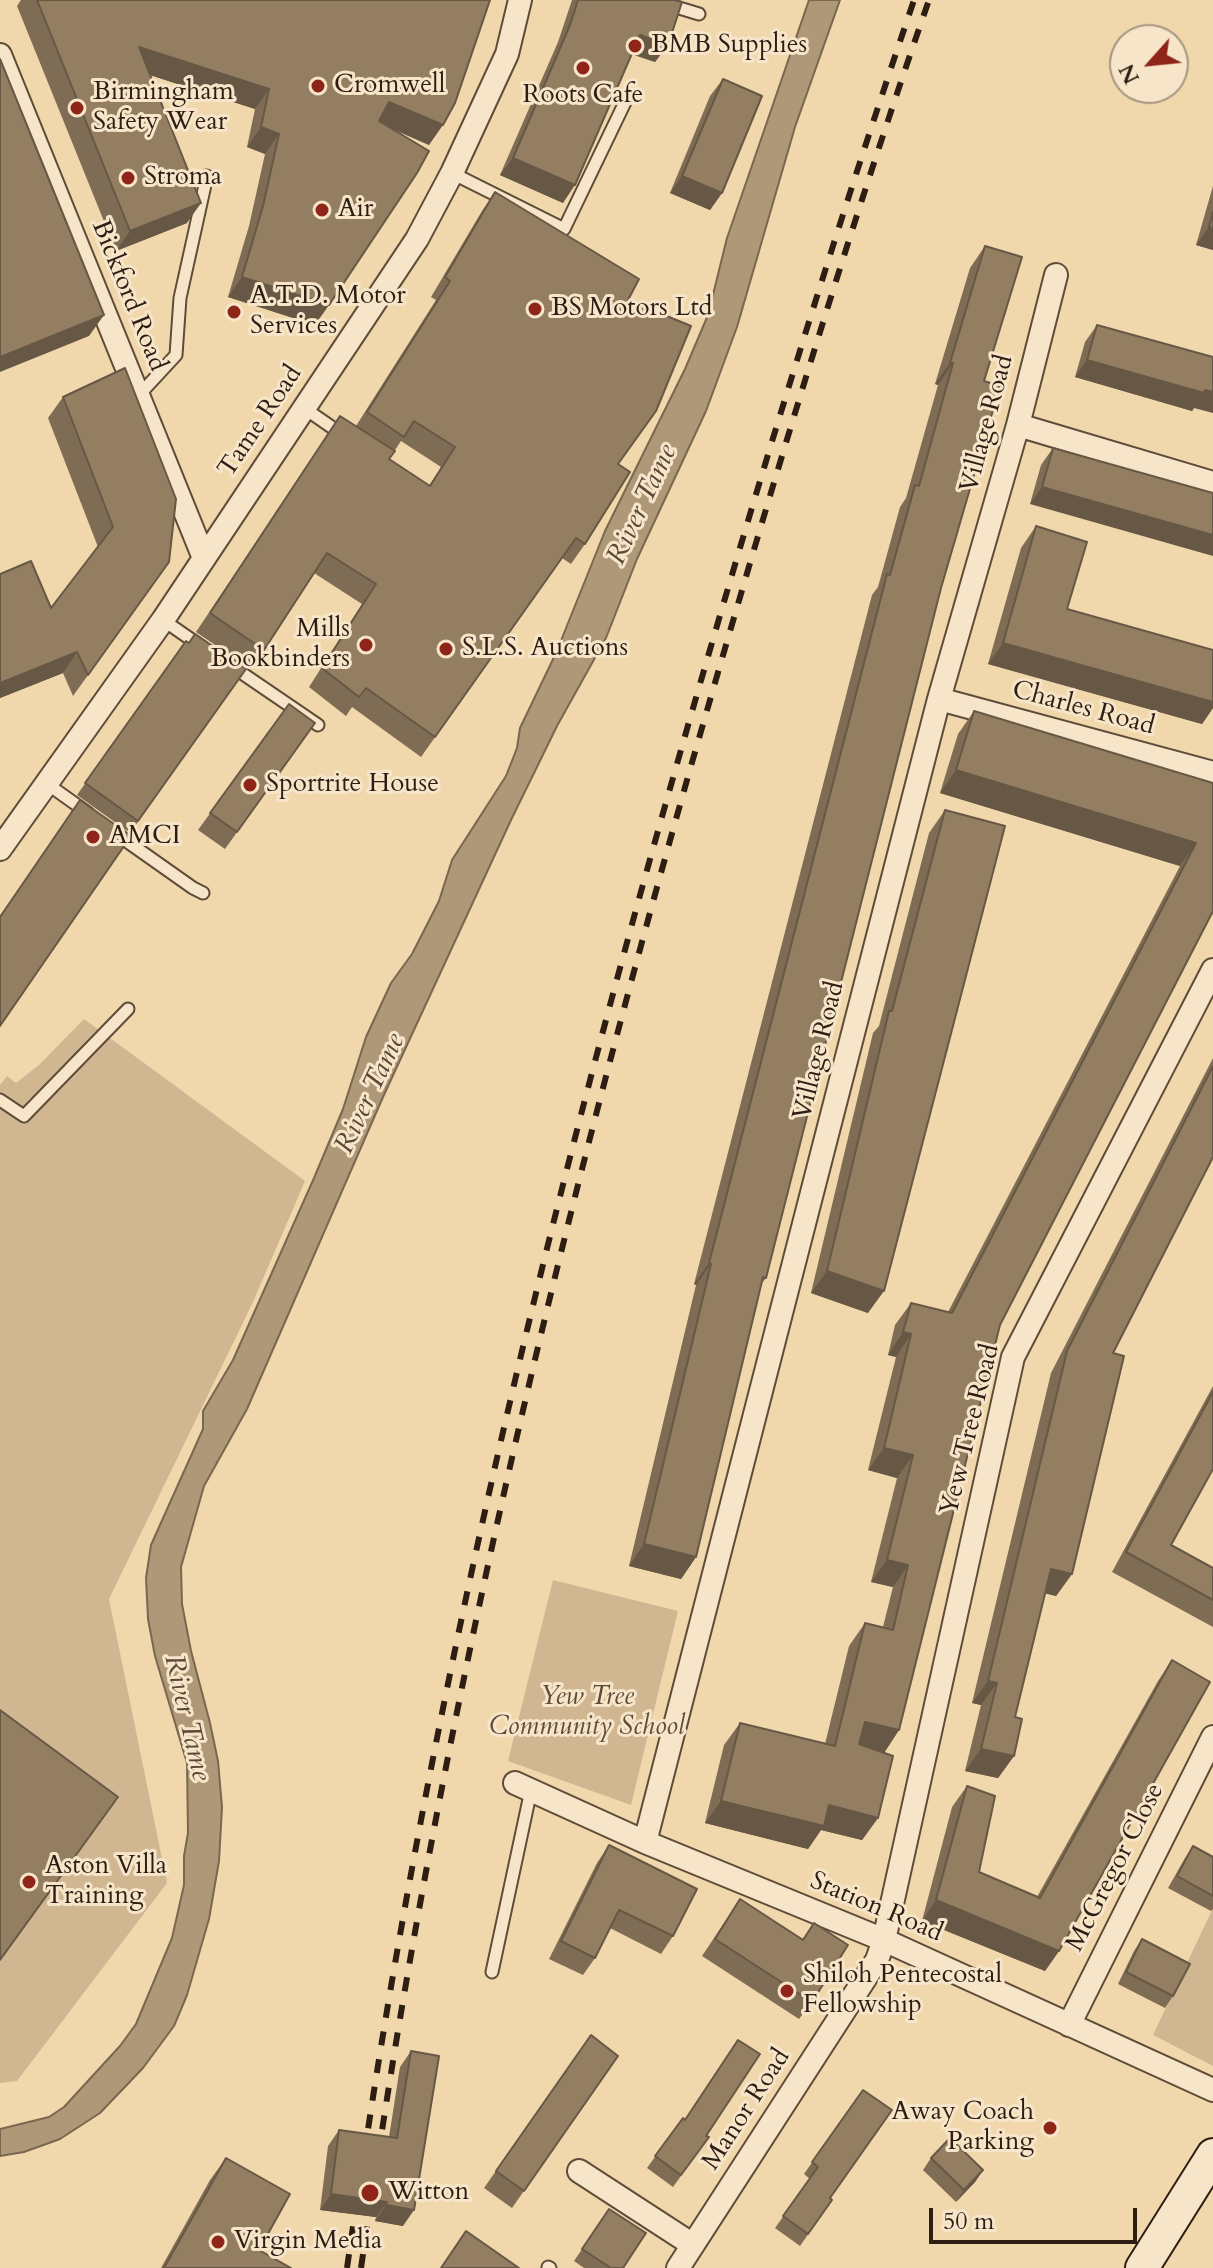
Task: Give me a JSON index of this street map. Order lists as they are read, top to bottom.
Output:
{
  "streets": {
    "street": [
      "Bickford Road",
      "Tame Road",
      "Village Road",
      "Charles Road",
      "Yew Tree Road",
      "McGregor Close",
      "Station Road",
      "Manor Road"
    ]
  },
  "crossings": [
    ["Bickford Road", "Tame Road"],
    ["Village Road", "Charles Road"],
    ["Village Road", "Station Road"],
    ["Yew Tree Road", "Station Road"],
    ["Yew Tree Road", "Manor Road"],
    ["McGregor Close", "Station Road"],
    ["Station Road", "Manor Road"]
  ],
  "water": ["River Tame"],
  "parks": ["Yew Tree Community School"],
  "places": [
    "BMB Supplies",
    "Roots Cafe",
    "Cromwell",
    "Birmingham Safety Wear",
    "Stroma",
    "Air",
    "BS Motors Ltd",
    "A.T.D. Motor Services",
    "Mills Bookbinders",
    "S.L.S. Auctions",
    "Sportrite House",
    "AMCI",
    "Aston Villa Training",
    "Shiloh Pentecostal Fellowship",
    "Away Coach Parking",
    "Witton",
    "Virgin Media"
  ],
  "scale_bar": "50 m",
  "north": "bottom left"
}
